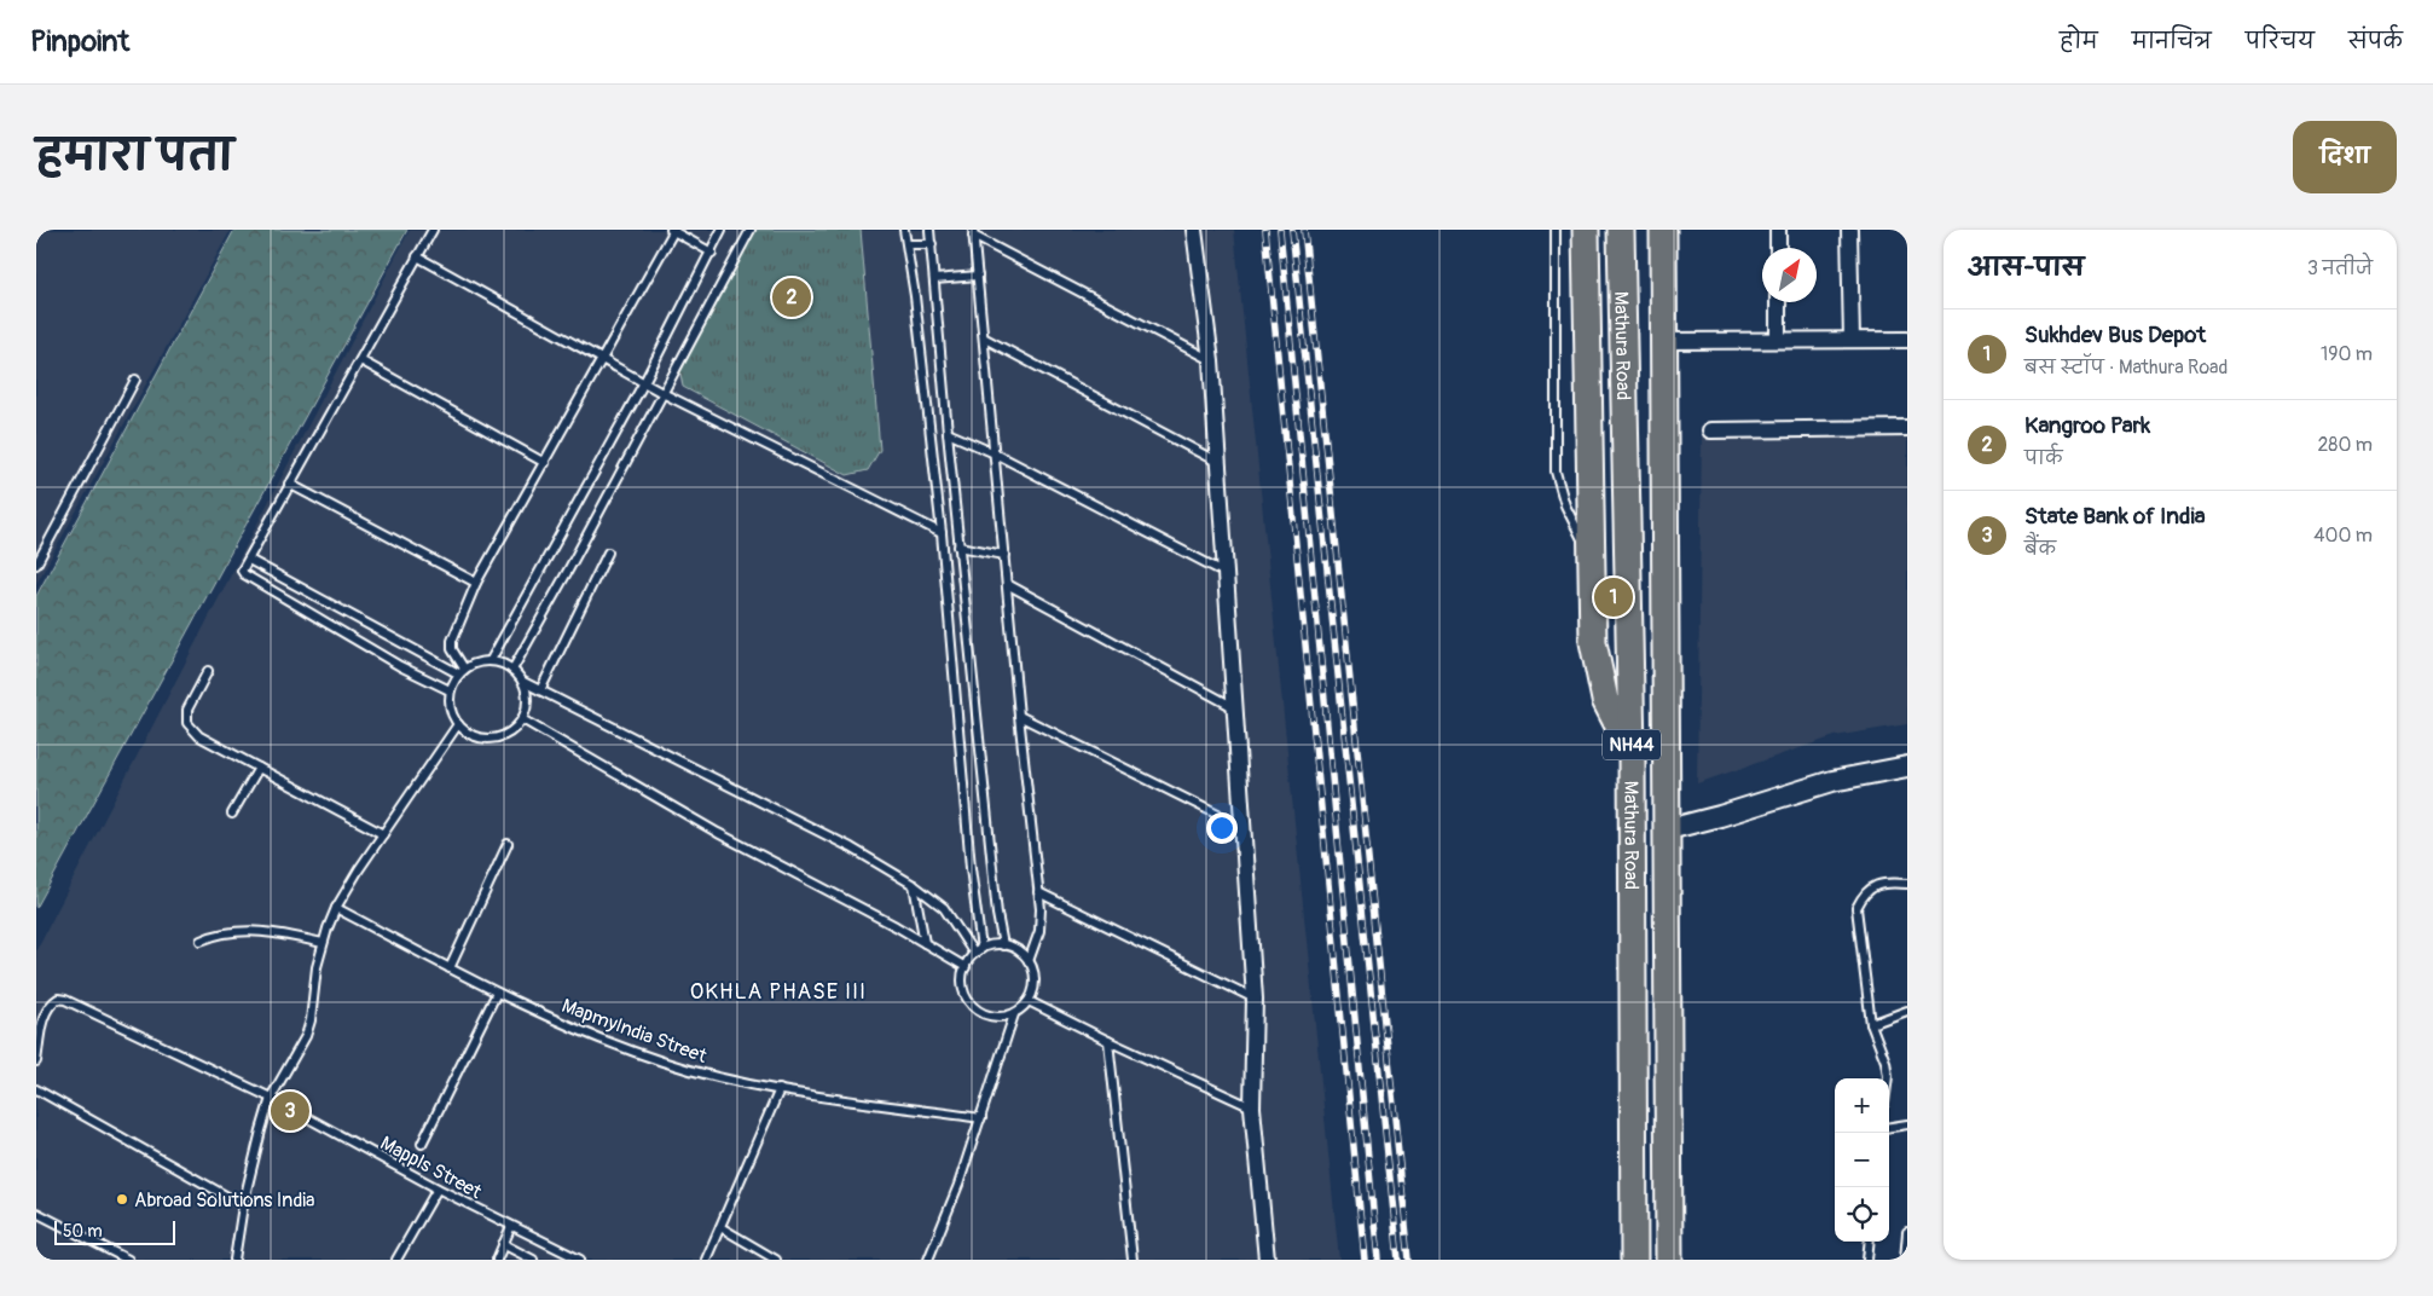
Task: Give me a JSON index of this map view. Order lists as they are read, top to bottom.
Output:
{
  "streets": {
    "highway": ["Mathura Road", "NH44"],
    "lane": ["MapmyIndia Street", "Mappls Street"]
  },
  "districts": ["OKHLA PHASE III"],
  "places": ["Abroad Solutions India"],
  "scale_bar": "50 m",
  "north": "top right",
  "page": {
    "header": "Pinpoint",
    "nav": [
      "होम",
      "मानचित्र",
      "परिचय",
      "संपर्क"
    ],
    "title": "हमारा पता",
    "buttons": "दिशा",
    "heading": ["आस-पास", "3 नतीजे"],
    "pins": ["2", "1", "3"],
    "list": [
      {
        "mark": "1",
        "name": "Sukhdev Bus Depot",
        "note": "बस स्टॉप · Mathura Road",
        "value": "190 m"
      },
      {
        "mark": "2",
        "name": "Kangroo Park",
        "note": "पार्क",
        "value": "280 m"
      },
      {
        "mark": "3",
        "name": "State Bank of India",
        "note": "बैंक",
        "value": "400 m"
      }
    ],
    "map_buttons": ["+", "−"],
    "scale": "50 m"
  }
}
